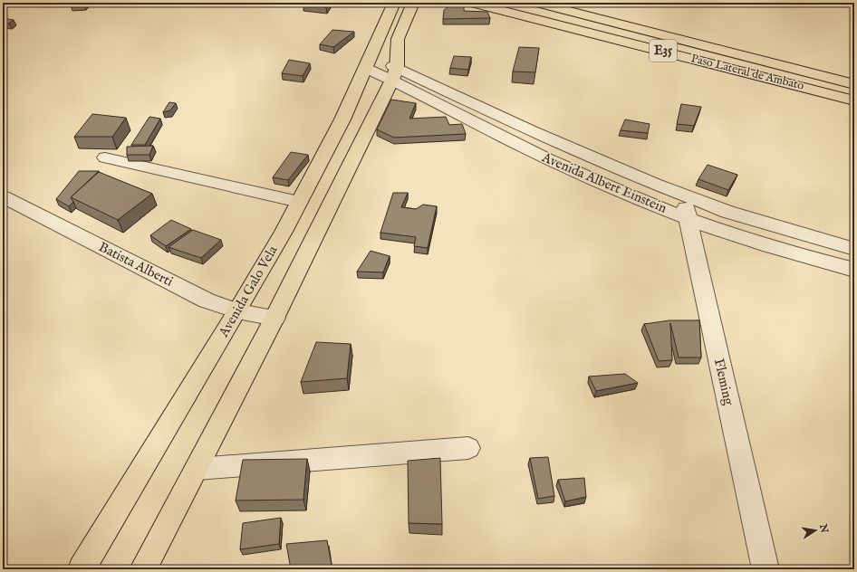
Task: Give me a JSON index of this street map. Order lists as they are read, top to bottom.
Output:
{
  "streets": {
    "main road": ["E35", "Paso Lateral de Ambato", "Avenida Galo Vela"],
    "street": ["Avenida Albert Einstein", "Batista Alberti", "Fleming"]
  },
  "crossings": [
    ["Avenida Albert Einstein", "Avenida Galo Vela"],
    ["Avenida Albert Einstein", "Fleming"],
    ["Batista Alberti", "Avenida Galo Vela"]
  ],
  "north": "right"
}
